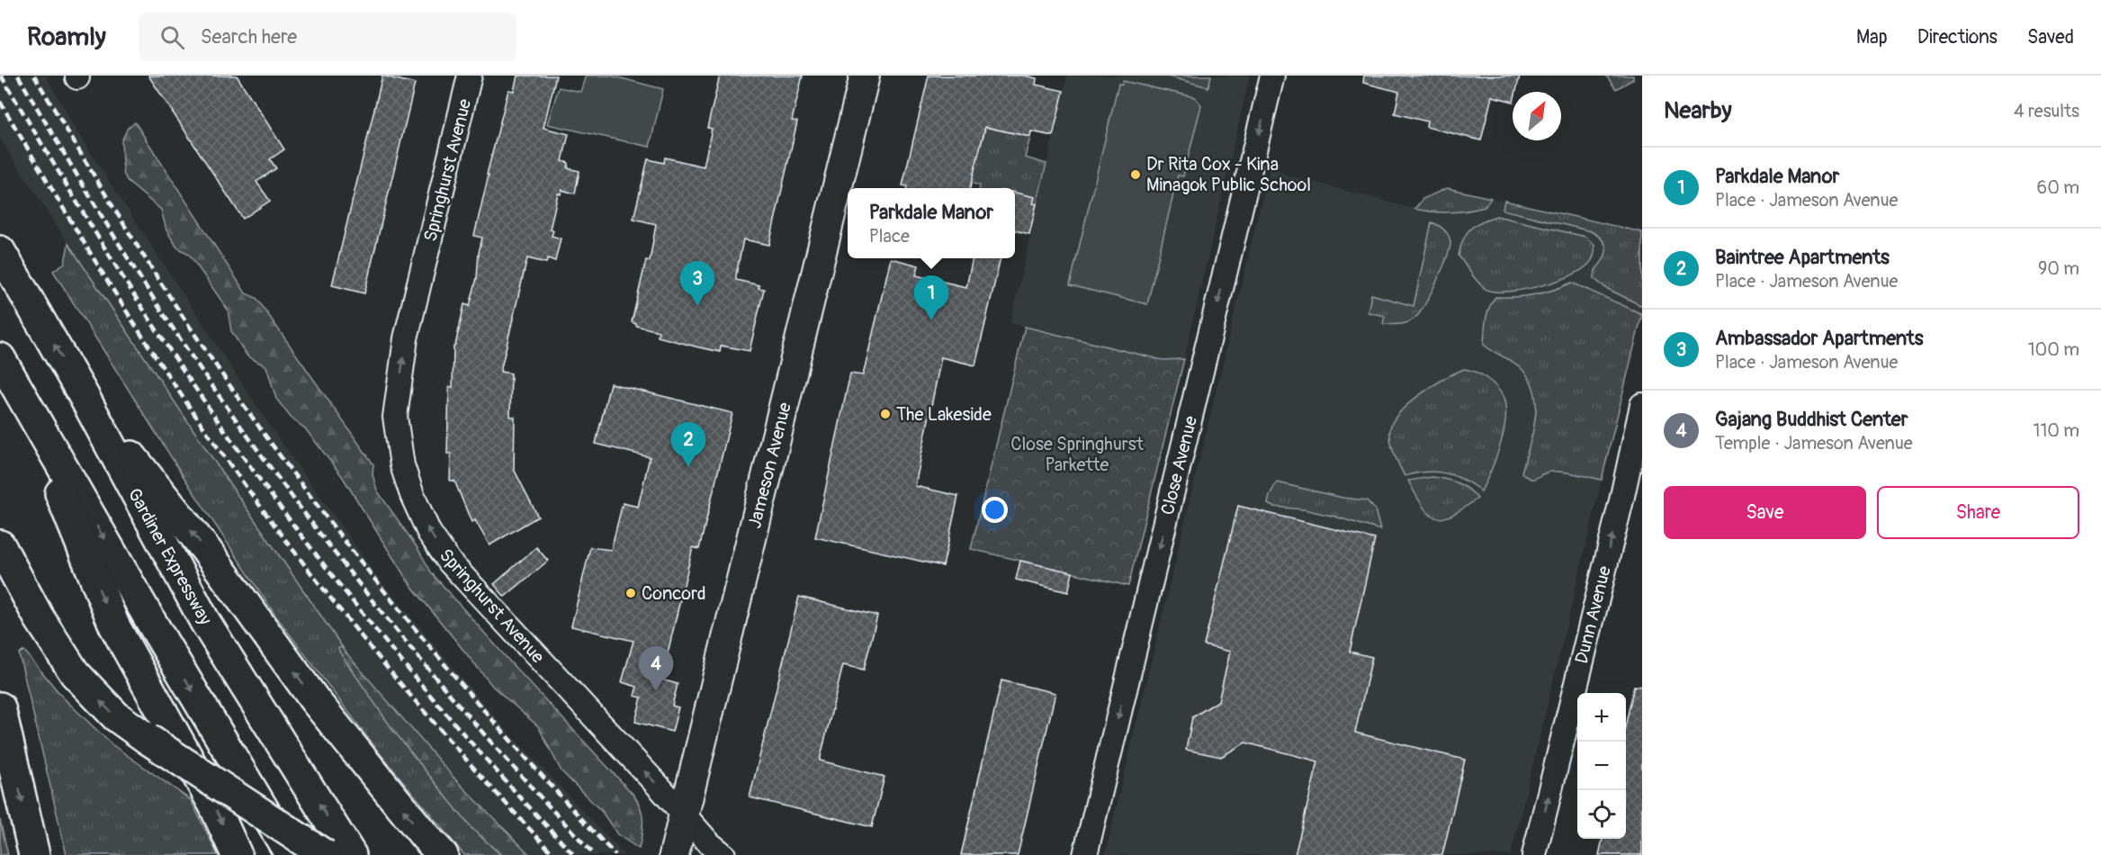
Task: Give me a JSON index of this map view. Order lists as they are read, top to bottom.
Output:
{
  "streets": {
    "highway": ["Gardiner Expressway"],
    "street": [
      "Springhurst Avenue",
      "Jameson Avenue",
      "Close Avenue",
      "Dunn Avenue"
    ]
  },
  "crossings": [
    ["Springhurst Avenue", "Jameson Avenue"]
  ],
  "one_way": ["Springhurst Avenue", "Close Avenue", "Dunn Avenue"],
  "parks": ["Close Springhurst Parkette"],
  "places": ["Dr Rita Cox - Kina Minagok Public School", "The Lakeside", "Concord"],
  "north": "top right",
  "page": {
    "header": "Roamly",
    "search": "Search here",
    "nav": ["Map", "Directions", "Saved"],
    "heading": ["Nearby", "4 results"],
    "list": [
      {
        "mark": "1",
        "name": "Parkdale Manor",
        "note": "Place · Jameson Avenue",
        "value": "60 m"
      },
      {
        "mark": "2",
        "name": "Baintree Apartments",
        "note": "Place · Jameson Avenue",
        "value": "90 m"
      },
      {
        "mark": "3",
        "name": "Ambassador Apartments",
        "note": "Place · Jameson Avenue",
        "value": "100 m"
      },
      {
        "mark": "4",
        "name": "Gajang Buddhist Center",
        "note": "Temple · Jameson Avenue",
        "value": "110 m"
      }
    ],
    "popup": ["Parkdale Manor", "Place"],
    "pins": [
      "3",
      "1",
      "2",
      "4"
    ],
    "buttons": ["Save", "Share"],
    "map_buttons": ["+", "−"]
  }
}
